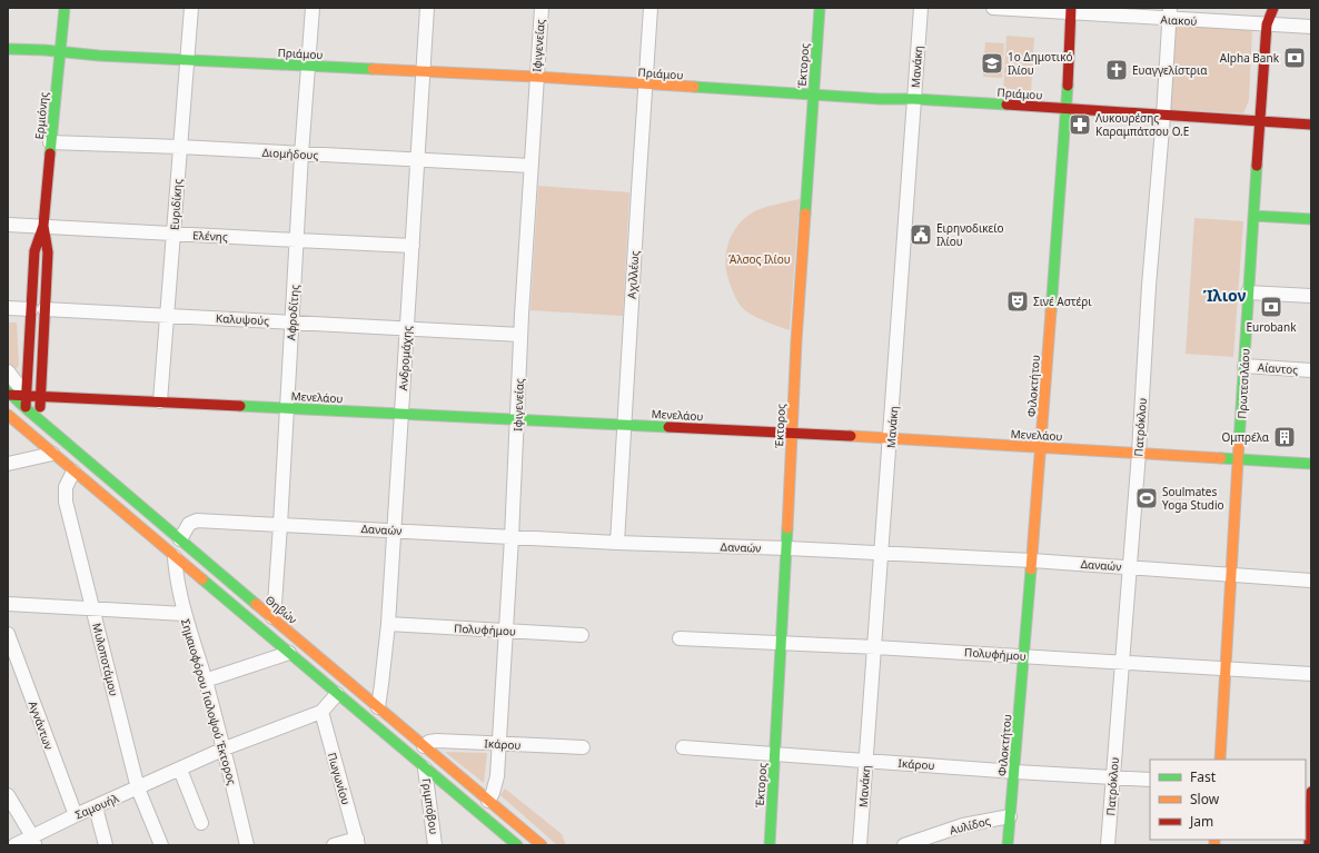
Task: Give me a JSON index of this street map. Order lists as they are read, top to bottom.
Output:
{
  "streets": {
    "street": [
      "Αιακού",
      "Ιφιγενείας",
      "Πριάμου",
      "Έκτορος",
      "Μανάκη",
      "Ερμιόνης",
      "Διομήδους",
      "Ευριδίκης",
      "Ελένης",
      "Αχιλλέως",
      "Αφροδίτης",
      "Καλυψούς",
      "Ανδρομάχης",
      "Αίαντος",
      "Πρωτεσιλάου",
      "Φιλοκτήτου",
      "Μενελάου",
      "Πατρόκλου",
      "Δαναών",
      "Θηβών",
      "Πολυφήμου",
      "Μυλοποτάμου",
      "Σημαιοφόρου Γιαλοψού Έκτορος",
      "Αγνάντων",
      "Ικάρου",
      "Πωγωνίου",
      "Σαμουήλ",
      "Γριμπόβου",
      "Αυλίδος"
    ]
  },
  "crossings": [
    ["Αιακού", "Πρωτεσιλάου"],
    ["Αιακού", "Φιλοκτήτου"],
    ["Αιακού", "Πατρόκλου"],
    ["Ιφιγενείας", "Πριάμου"],
    ["Ιφιγενείας", "Διομήδους"],
    ["Ιφιγενείας", "Καλυψούς"],
    ["Ιφιγενείας", "Μενελάου"],
    ["Ιφιγενείας", "Δαναών"],
    ["Ιφιγενείας", "Θηβών"],
    ["Ιφιγενείας", "Πολυφήμου"],
    ["Ιφιγενείας", "Ικάρου"],
    ["Πριάμου", "Έκτορος"],
    ["Πριάμου", "Μανάκη"],
    ["Πριάμου", "Ερμιόνης"],
    ["Πριάμου", "Ευριδίκης"],
    ["Πριάμου", "Αχιλλέως"],
    ["Πριάμου", "Αφροδίτης"],
    ["Πριάμου", "Ανδρομάχης"],
    ["Πριάμου", "Πρωτεσιλάου"],
    ["Πριάμου", "Φιλοκτήτου"],
    ["Πριάμου", "Πατρόκλου"],
    ["Έκτορος", "Μενελάου"],
    ["Έκτορος", "Δαναών"],
    ["Έκτορος", "Πολυφήμου"],
    ["Έκτορος", "Ικάρου"],
    ["Μανάκη", "Μενελάου"],
    ["Μανάκη", "Δαναών"],
    ["Μανάκη", "Πολυφήμου"],
    ["Μανάκη", "Ικάρου"],
    ["Ερμιόνης", "Διομήδους"],
    ["Ερμιόνης", "Ελένης"],
    ["Ερμιόνης", "Καλυψούς"],
    ["Ερμιόνης", "Μενελάου"],
    ["Ερμιόνης", "Θηβών"],
    ["Διομήδους", "Ευριδίκης"],
    ["Διομήδους", "Αφροδίτης"],
    ["Διομήδους", "Ανδρομάχης"],
    ["Ευριδίκης", "Ελένης"],
    ["Ευριδίκης", "Καλυψούς"],
    ["Ευριδίκης", "Μενελάου"],
    ["Ελένης", "Αφροδίτης"],
    ["Ελένης", "Ανδρομάχης"],
    ["Αχιλλέως", "Μενελάου"],
    ["Αχιλλέως", "Δαναών"],
    ["Αφροδίτης", "Καλυψούς"],
    ["Αφροδίτης", "Μενελάου"],
    ["Αφροδίτης", "Δαναών"],
    ["Αφροδίτης", "Θηβών"],
    ["Καλυψούς", "Ανδρομάχης"],
    ["Ανδρομάχης", "Μενελάου"],
    ["Ανδρομάχης", "Δαναών"],
    ["Ανδρομάχης", "Θηβών"],
    ["Ανδρομάχης", "Πολυφήμου"],
    ["Αίαντος", "Πρωτεσιλάου"],
    ["Πρωτεσιλάου", "Μενελάου"],
    ["Πρωτεσιλάου", "Δαναών"],
    ["Πρωτεσιλάου", "Πολυφήμου"],
    ["Φιλοκτήτου", "Μενελάου"],
    ["Φιλοκτήτου", "Δαναών"],
    ["Φιλοκτήτου", "Πολυφήμου"],
    ["Φιλοκτήτου", "Ικάρου"],
    ["Φιλοκτήτου", "Αυλίδος"],
    ["Μενελάου", "Πατρόκλου"],
    ["Μενελάου", "Θηβών"],
    ["Πατρόκλου", "Δαναών"],
    ["Πατρόκλου", "Πολυφήμου"],
    ["Πατρόκλου", "Ικάρου"],
    ["Δαναών", "Θηβών"],
    ["Θηβών", "Ικάρου"],
    ["Μυλοποτάμου", "Σαμουήλ"],
    ["Σημαιοφόρου Γιαλοψού Έκτορος", "Σαμουήλ"],
    ["Αγνάντων", "Σαμουήλ"],
    ["Πωγωνίου", "Σαμουήλ"]
  ],
  "districts": ["Ίλιον"],
  "parks": ["Άλσος Ιλίου"],
  "places": {
    "bank": ["Alpha Bank", "Eurobank"],
    "school or university": ["1ο Δημοτικό Ιλίου"],
    "church": ["Ευαγγελίστρια"],
    "pharmacy": ["Λυκουρέσης Καραμπάτσου Ο.Ε"],
    "public building": ["Ειρηνοδικείο Ιλίου"],
    "theatre": ["Σινέ Αστέρι"],
    "building": ["Ομπρέλα"],
    "sports": ["Soulmates Yoga Studio"]
  },
  "legend": ["Fast", "Slow", "Jam"]
}
